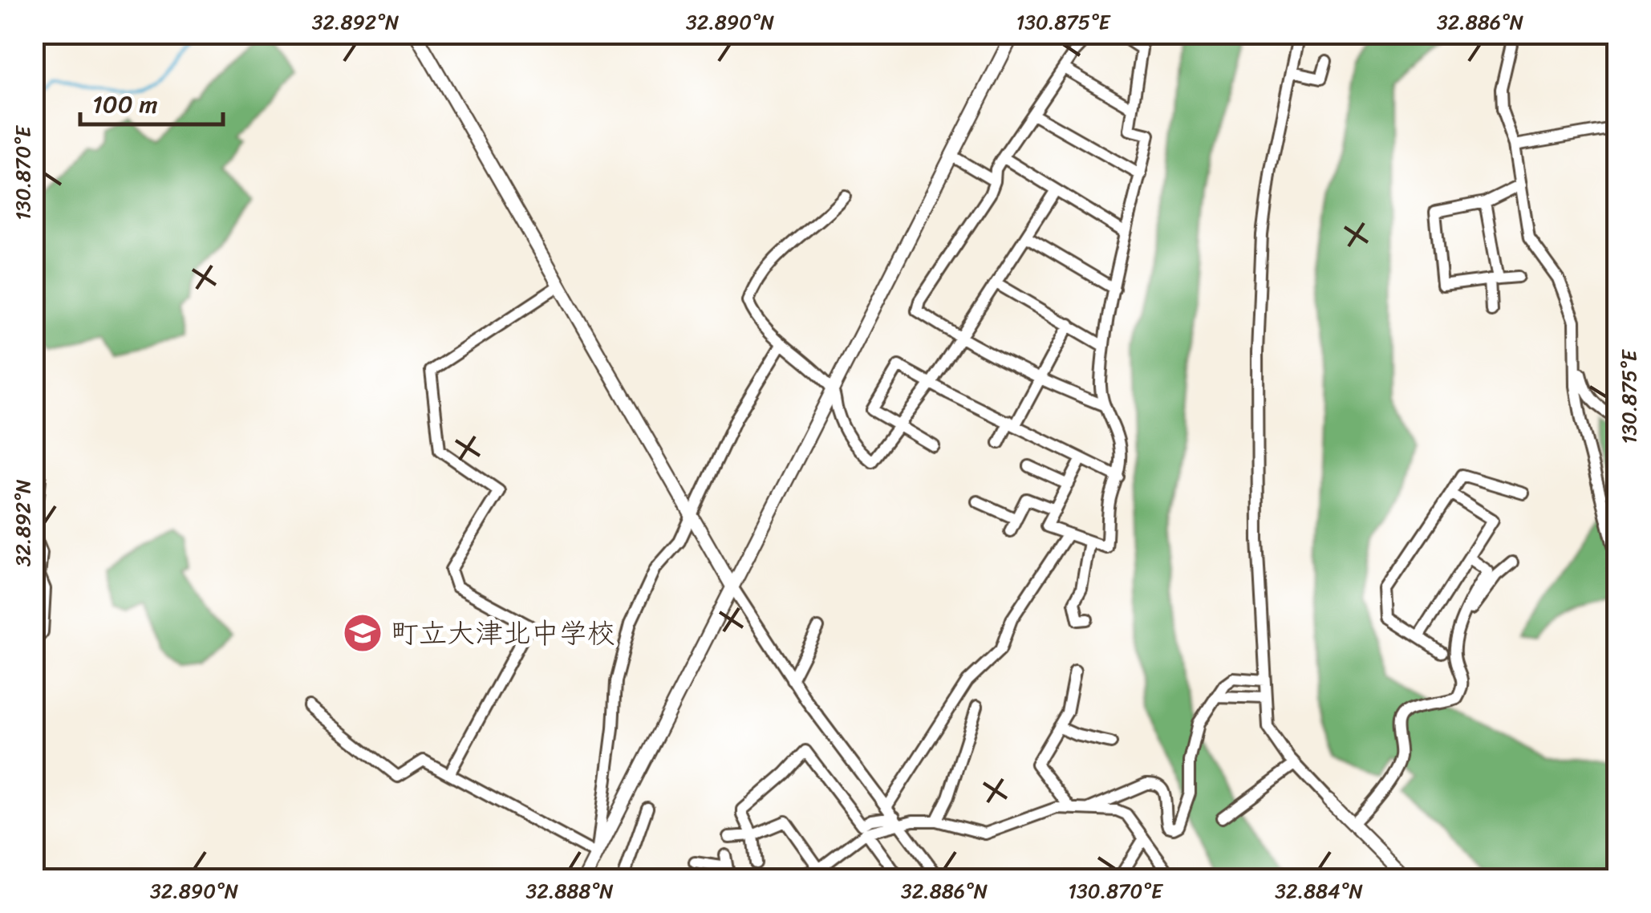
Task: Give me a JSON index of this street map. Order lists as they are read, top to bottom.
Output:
{
  "places": {
    "school or university": ["町立大津北中学校"]
  },
  "scale_bar": "100 m",
  "coordinates": [
    "32.892°N",
    "32.890°N",
    "130.875°E",
    "32.886°N",
    "130.870°E",
    "32.888°N",
    "32.884°N"
  ]
}
